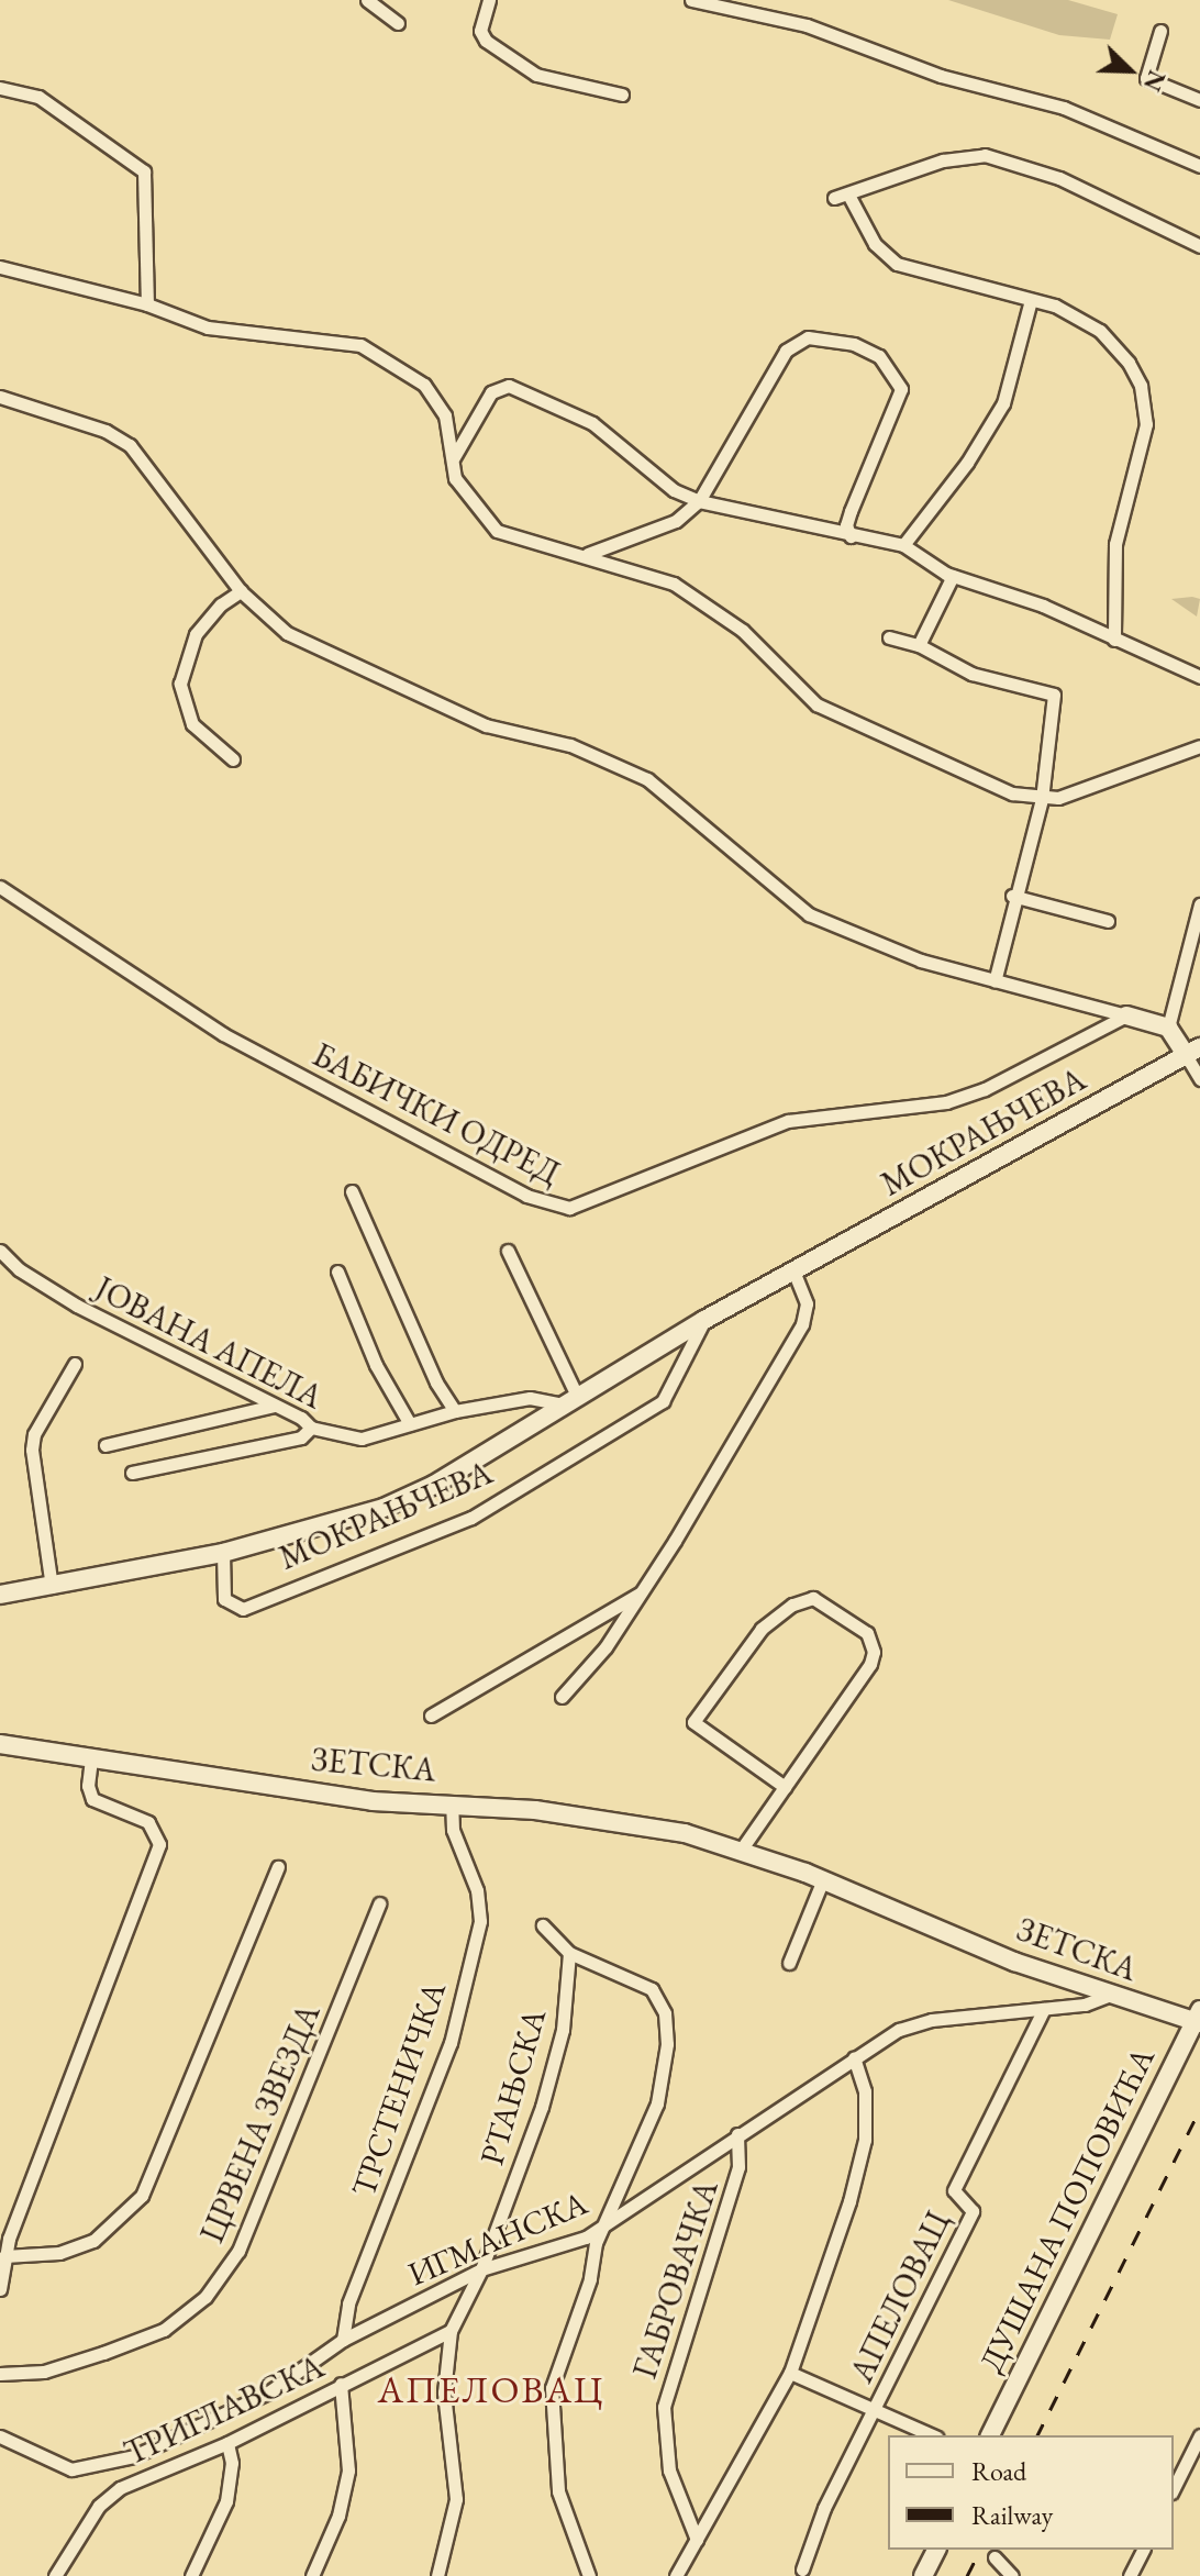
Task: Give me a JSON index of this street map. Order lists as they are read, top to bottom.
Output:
{
  "streets": {
    "street": [
      "БАБИЧКИ ОДРЕД",
      "МОКРАЊЧЕВА",
      "ЈОВАНА АПЕЛА",
      "ЗЕТСКА",
      "РТАЊСКА",
      "ТРСТЕНИЧКА",
      "ЦРВЕНА ЗВЕЗДА",
      "ДУШАНА ПОПОВИЋА",
      "ИГМАНСКА",
      "ГАБРОВАЧКА",
      "АПЕЛОВАЦ",
      "ТРИГЛАВСКА"
    ]
  },
  "crossings": [
    ["МОКРАЊЧЕВА", "ЈОВАНА АПЕЛА"],
    ["ЗЕТСКА", "ТРСТЕНИЧКА"],
    ["ЗЕТСКА", "ДУШАНА ПОПОВИЋА"],
    ["ЗЕТСКА", "ИГМАНСКА"],
    ["РТАЊСКА", "ИГМАНСКА"],
    ["РТАЊСКА", "ТРИГЛАВСКА"],
    ["ТРСТЕНИЧКА", "ИГМАНСКА"],
    ["ИГМАНСКА", "ГАБРОВАЧКА"],
    ["ИГМАНСКА", "АПЕЛОВАЦ"]
  ],
  "districts": ["АПЕЛОВАЦ"],
  "legend": ["Road", "Railway"],
  "north": "bottom right"
}
